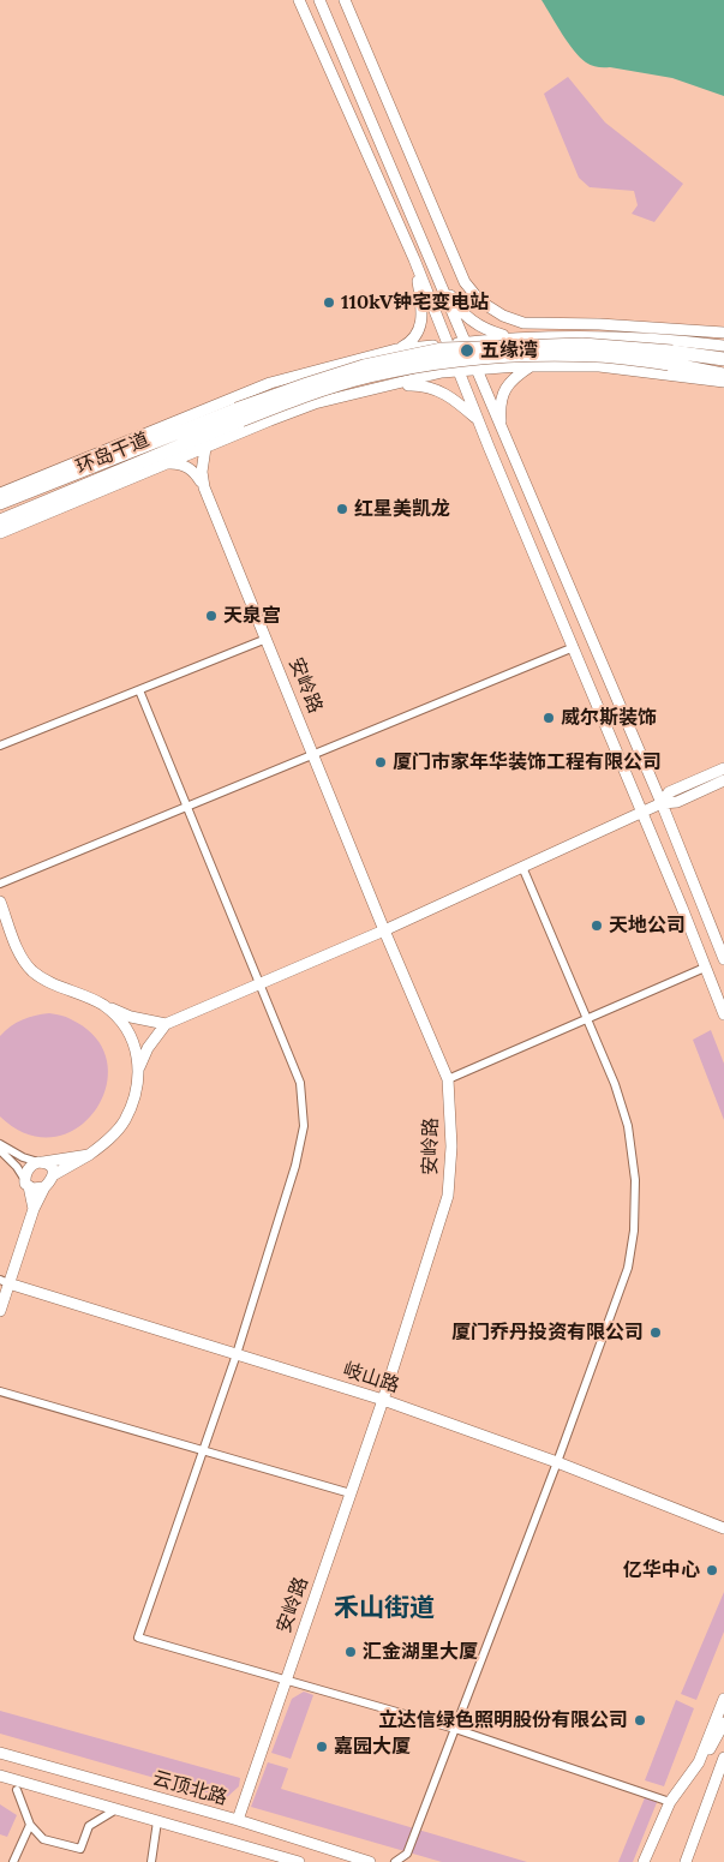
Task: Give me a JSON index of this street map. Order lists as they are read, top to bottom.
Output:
{
  "streets": {
    "highway": ["环岛干道"],
    "main road": ["安岭路", "岐山路", "云顶北路"]
  },
  "crossings": [
    ["安岭路", "岐山路"],
    ["安岭路", "云顶北路"]
  ],
  "districts": ["禾山街道"],
  "places": [
    "110kV钟宅变电站",
    "五缘湾",
    "红星美凯龙",
    "天泉宫",
    "威尔斯装饰",
    "厦门市家年华装饰工程有限公司",
    "天地公司",
    "厦门乔丹投资有限公司",
    "亿华中心",
    "汇金湖里大厦",
    "立达信绿色照明股份有限公司",
    "嘉园大厦"
  ]
}
